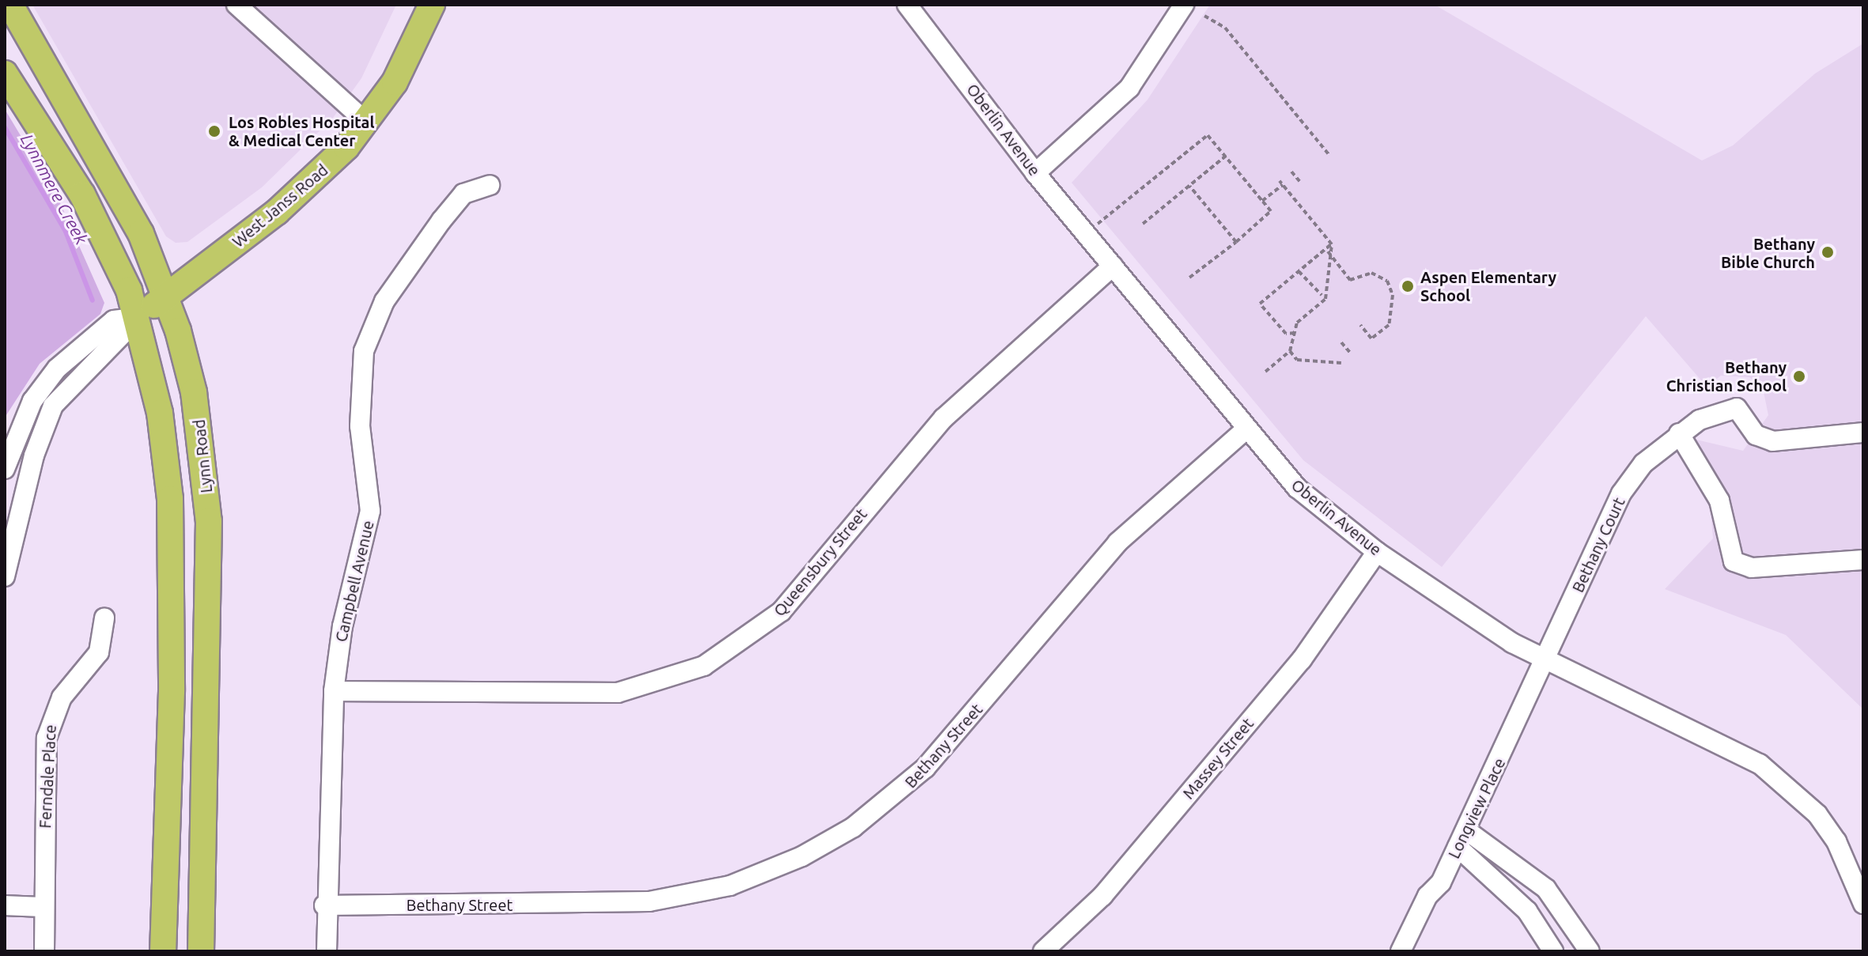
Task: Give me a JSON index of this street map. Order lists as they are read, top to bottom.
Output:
{
  "streets": {
    "main road": ["West Janss Road", "Lynn Road"],
    "street": [
      "Oberlin Avenue",
      "Bethany Court",
      "Queensbury Street",
      "Campbell Avenue",
      "Bethany Street",
      "Massey Street",
      "Ferndale Place",
      "Longview Place"
    ]
  },
  "crossings": [
    ["Oberlin Avenue", "Bethany Court"],
    ["Oberlin Avenue", "Queensbury Street"],
    ["Oberlin Avenue", "Bethany Street"],
    ["Oberlin Avenue", "Massey Street"],
    ["Oberlin Avenue", "Longview Place"],
    ["West Janss Road", "Lynn Road"],
    ["Bethany Court", "Longview Place"],
    ["Queensbury Street", "Campbell Avenue"],
    ["Campbell Avenue", "Bethany Street"]
  ],
  "water": ["Lynnmere Creek"],
  "places": [
    "Los Robles Hospital & Medical Center",
    "Bethany Bible Church",
    "Aspen Elementary School",
    "Bethany Christian School"
  ]
}
